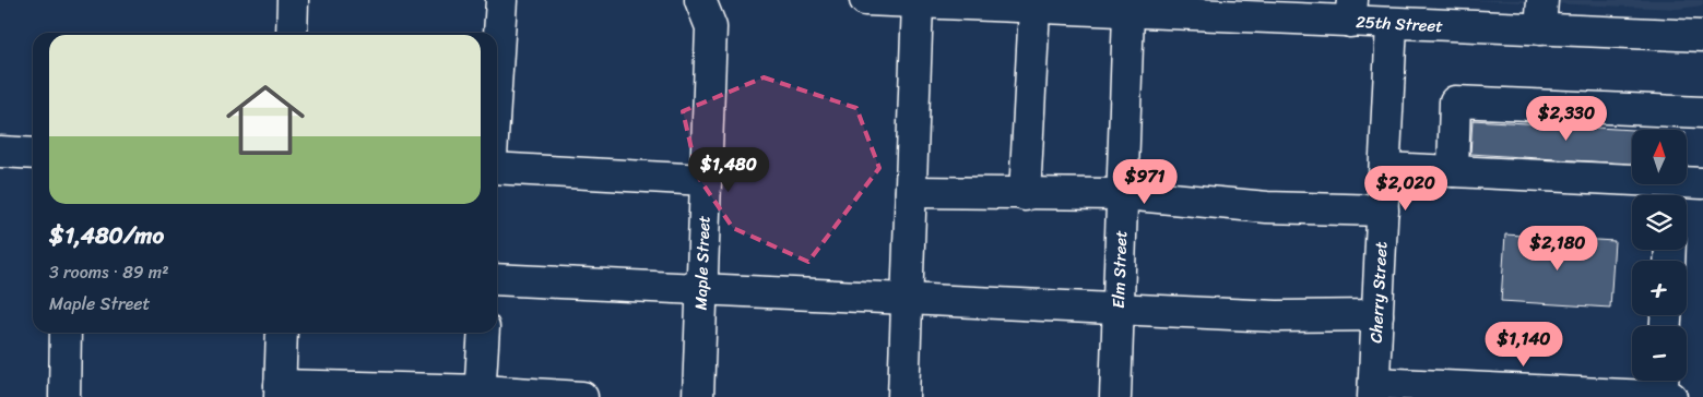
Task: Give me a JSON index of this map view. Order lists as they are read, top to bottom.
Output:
{
  "streets": {
    "street": [
      "25th Street",
      "Maple Street",
      "Elm Street",
      "Cherry Street"
    ]
  },
  "crossings": [
    ["25th Street", "Elm Street"],
    ["25th Street", "Cherry Street"]
  ],
  "north": "top",
  "page": {
    "list": [
      {
        "name": "$1,480/mo",
        "note": "3 rooms · 89 m² · Maple Street"
      }
    ],
    "price": [
      "$2,330",
      "$1,480",
      "$971",
      "$2,020",
      "$2,180",
      "$1,140"
    ],
    "map_buttons": ["+", "−"]
  }
}
